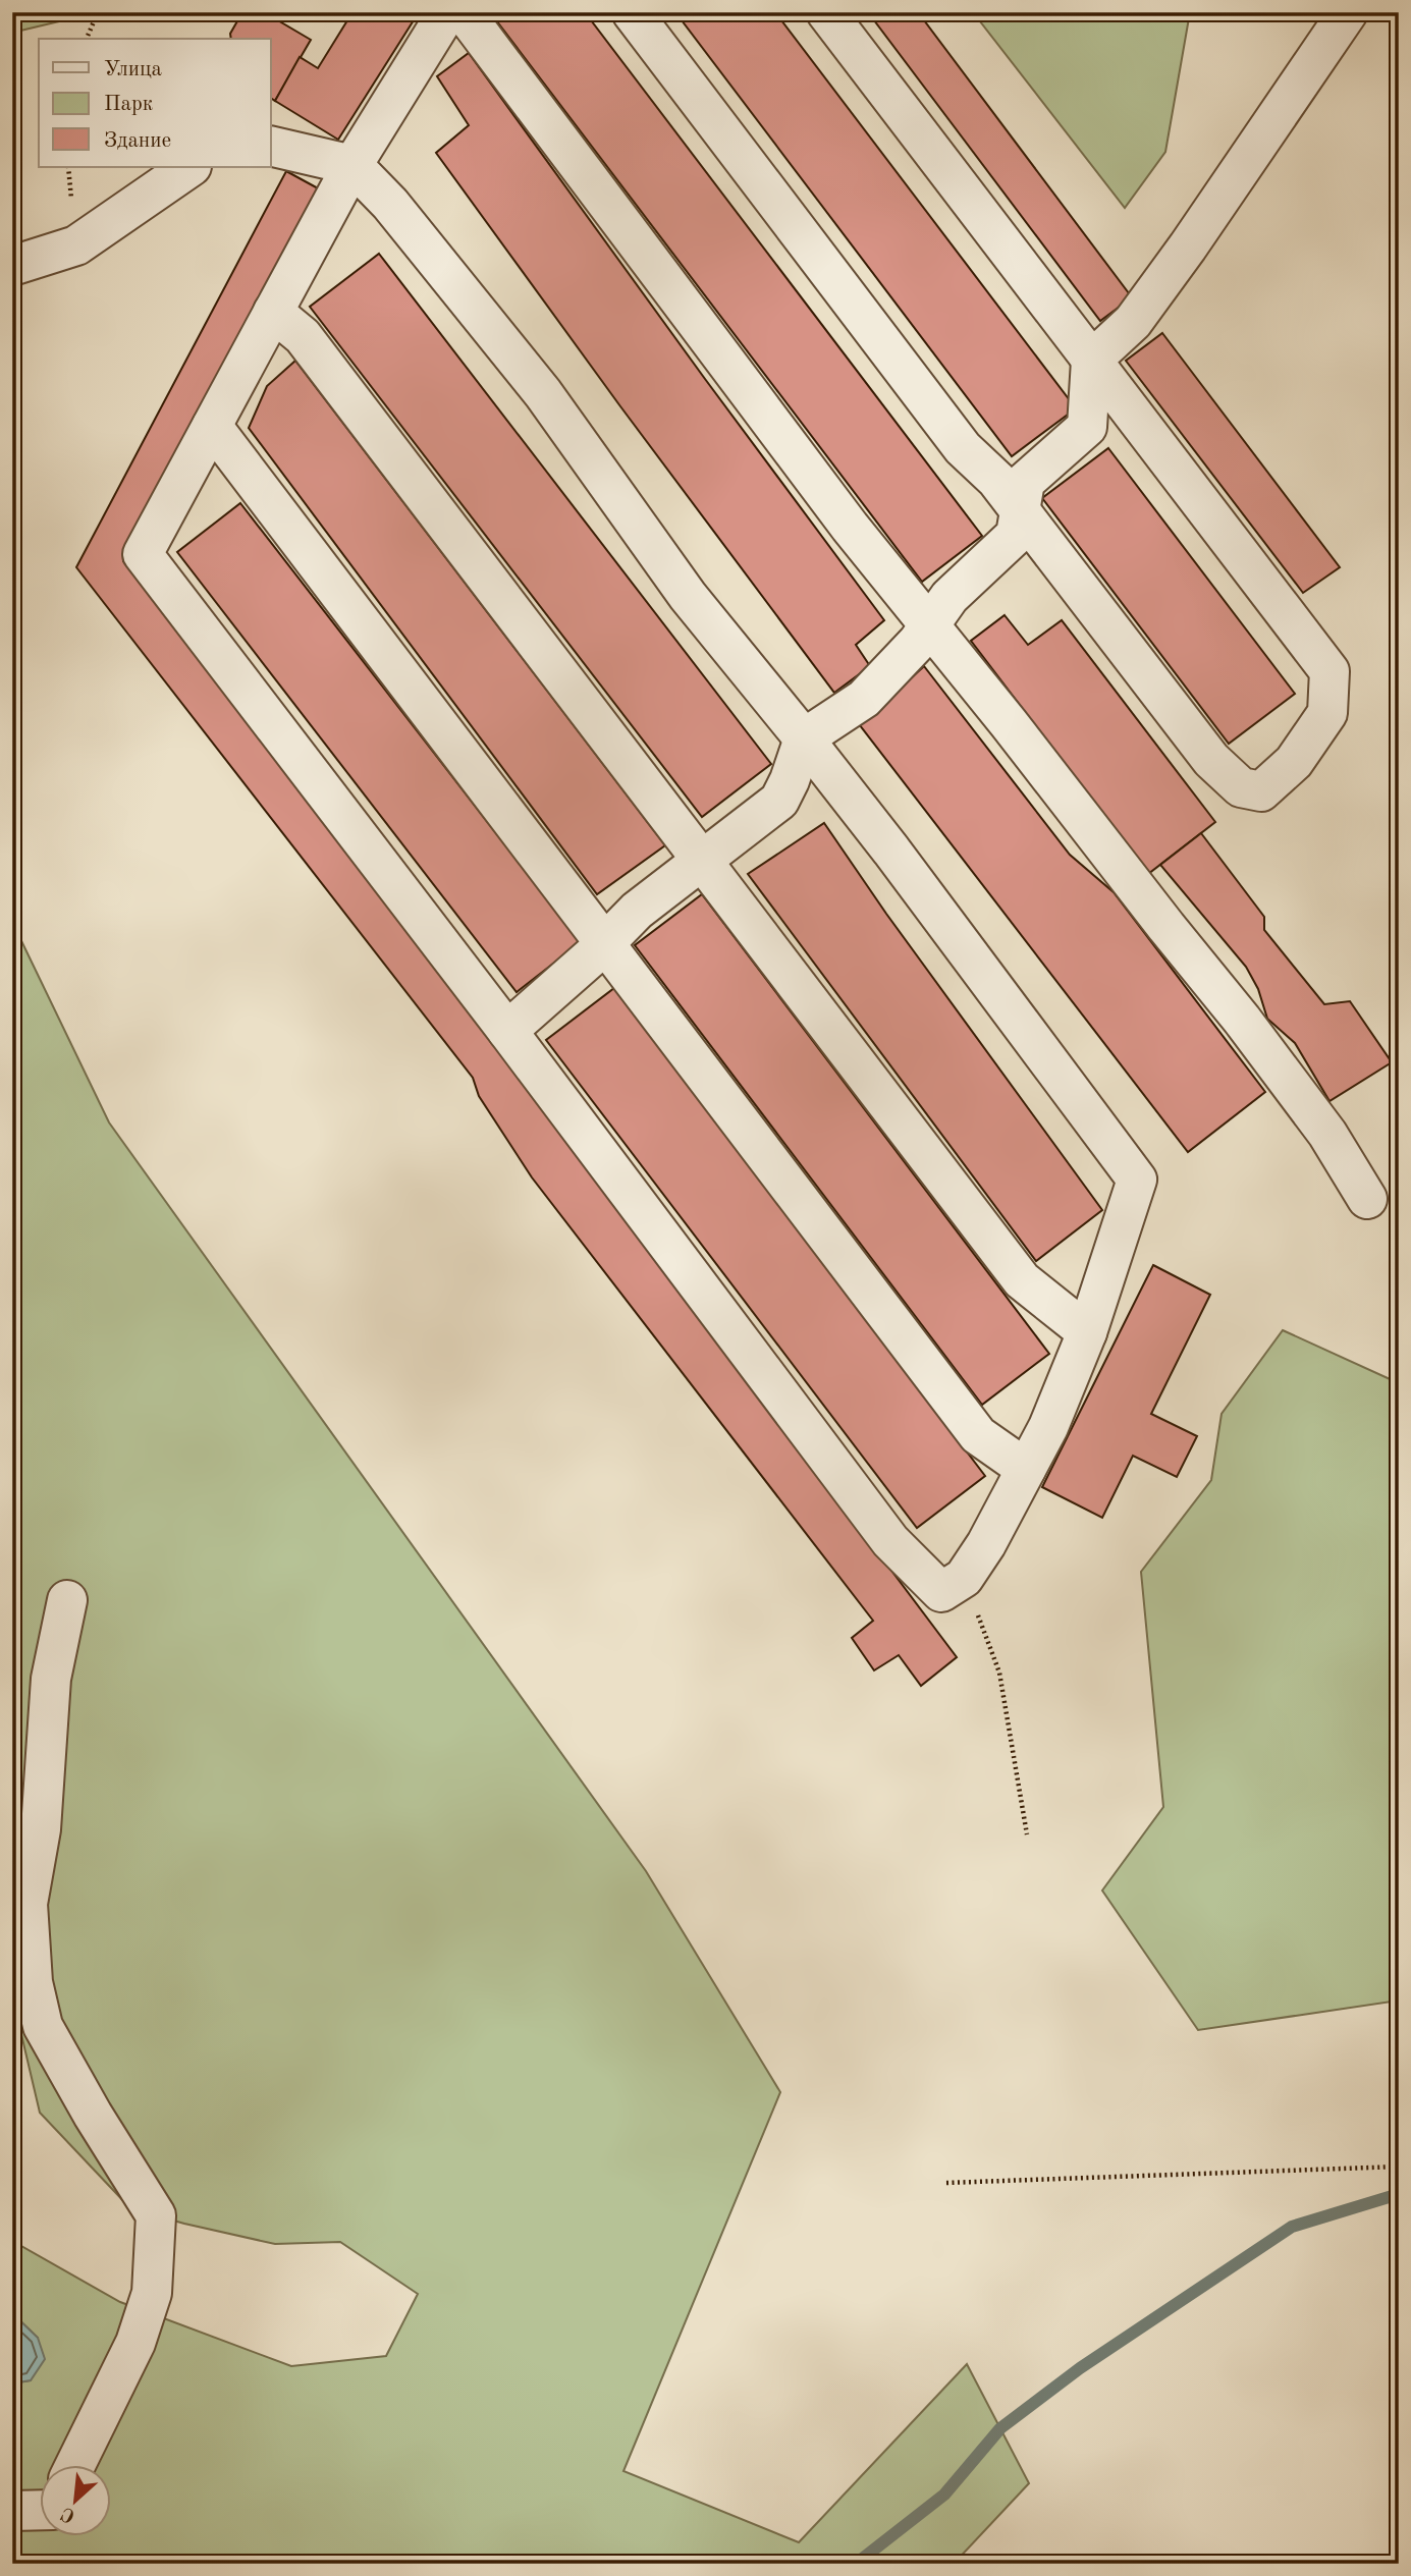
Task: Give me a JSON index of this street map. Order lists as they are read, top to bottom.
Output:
{
  "legend": ["Улица", "Парк", "Здание"],
  "north": "bottom left"
}
